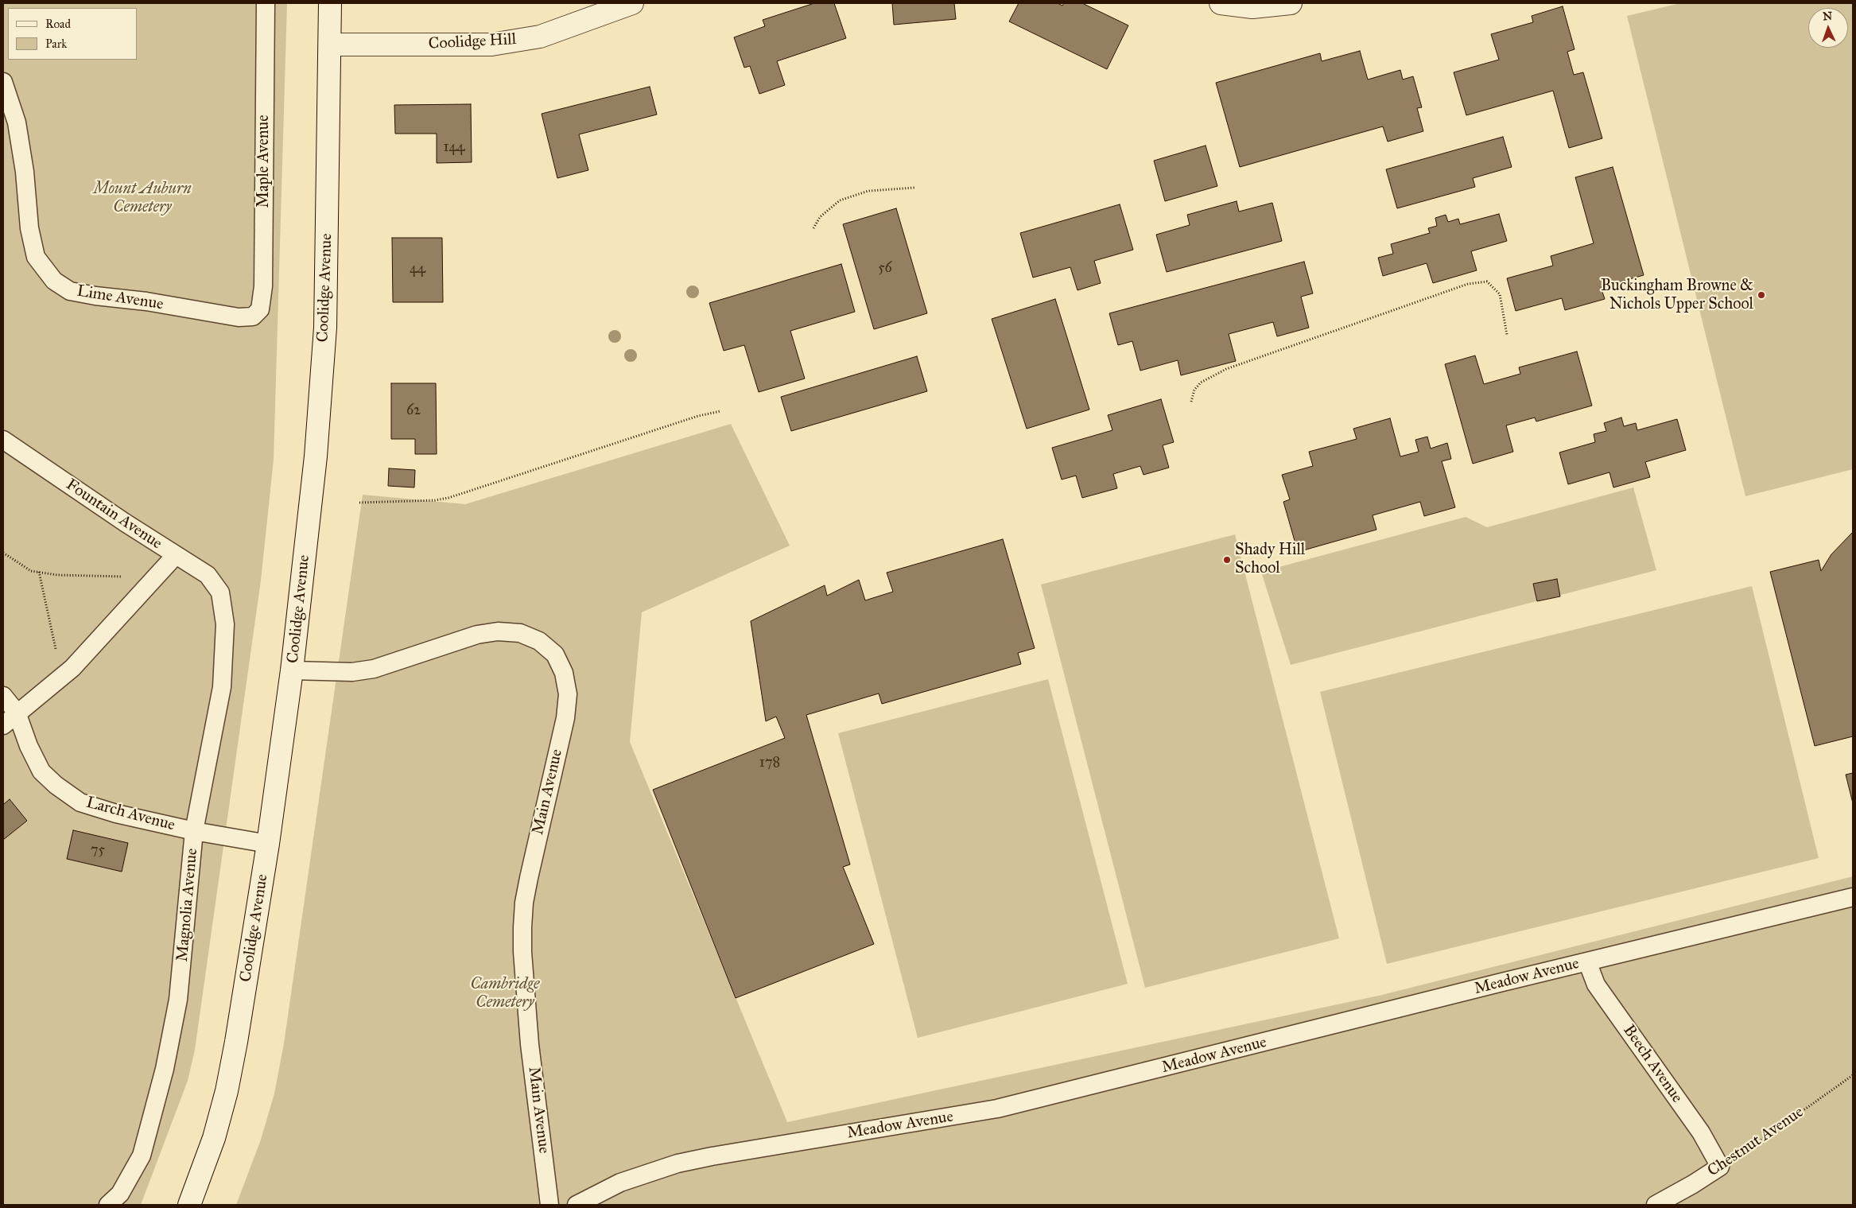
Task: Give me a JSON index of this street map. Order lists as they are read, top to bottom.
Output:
{
  "streets": {
    "street": ["Coolidge Hill", "Coolidge Avenue"],
    "lane": [
      "Maple Avenue",
      "Lime Avenue",
      "Fountain Avenue",
      "Main Avenue",
      "Larch Avenue",
      "Magnolia Avenue",
      "Meadow Avenue",
      "Beech Avenue",
      "Chestnut Avenue"
    ]
  },
  "crossings": [
    ["Coolidge Hill", "Coolidge Avenue"],
    ["Maple Avenue", "Lime Avenue"],
    ["Coolidge Avenue", "Main Avenue"],
    ["Coolidge Avenue", "Larch Avenue"],
    ["Fountain Avenue", "Magnolia Avenue"],
    ["Larch Avenue", "Magnolia Avenue"],
    ["Meadow Avenue", "Beech Avenue"],
    ["Beech Avenue", "Chestnut Avenue"]
  ],
  "parks": ["Mount Auburn Cemetery", "Cambridge Cemetery"],
  "places": ["Buckingham Browne & Nichols Upper School", "Shady Hill School"],
  "house_numbers": [
    "144",
    "56",
    "44",
    "62",
    "178",
    "75"
  ],
  "legend": ["Road", "Park"],
  "north": "top"
}
